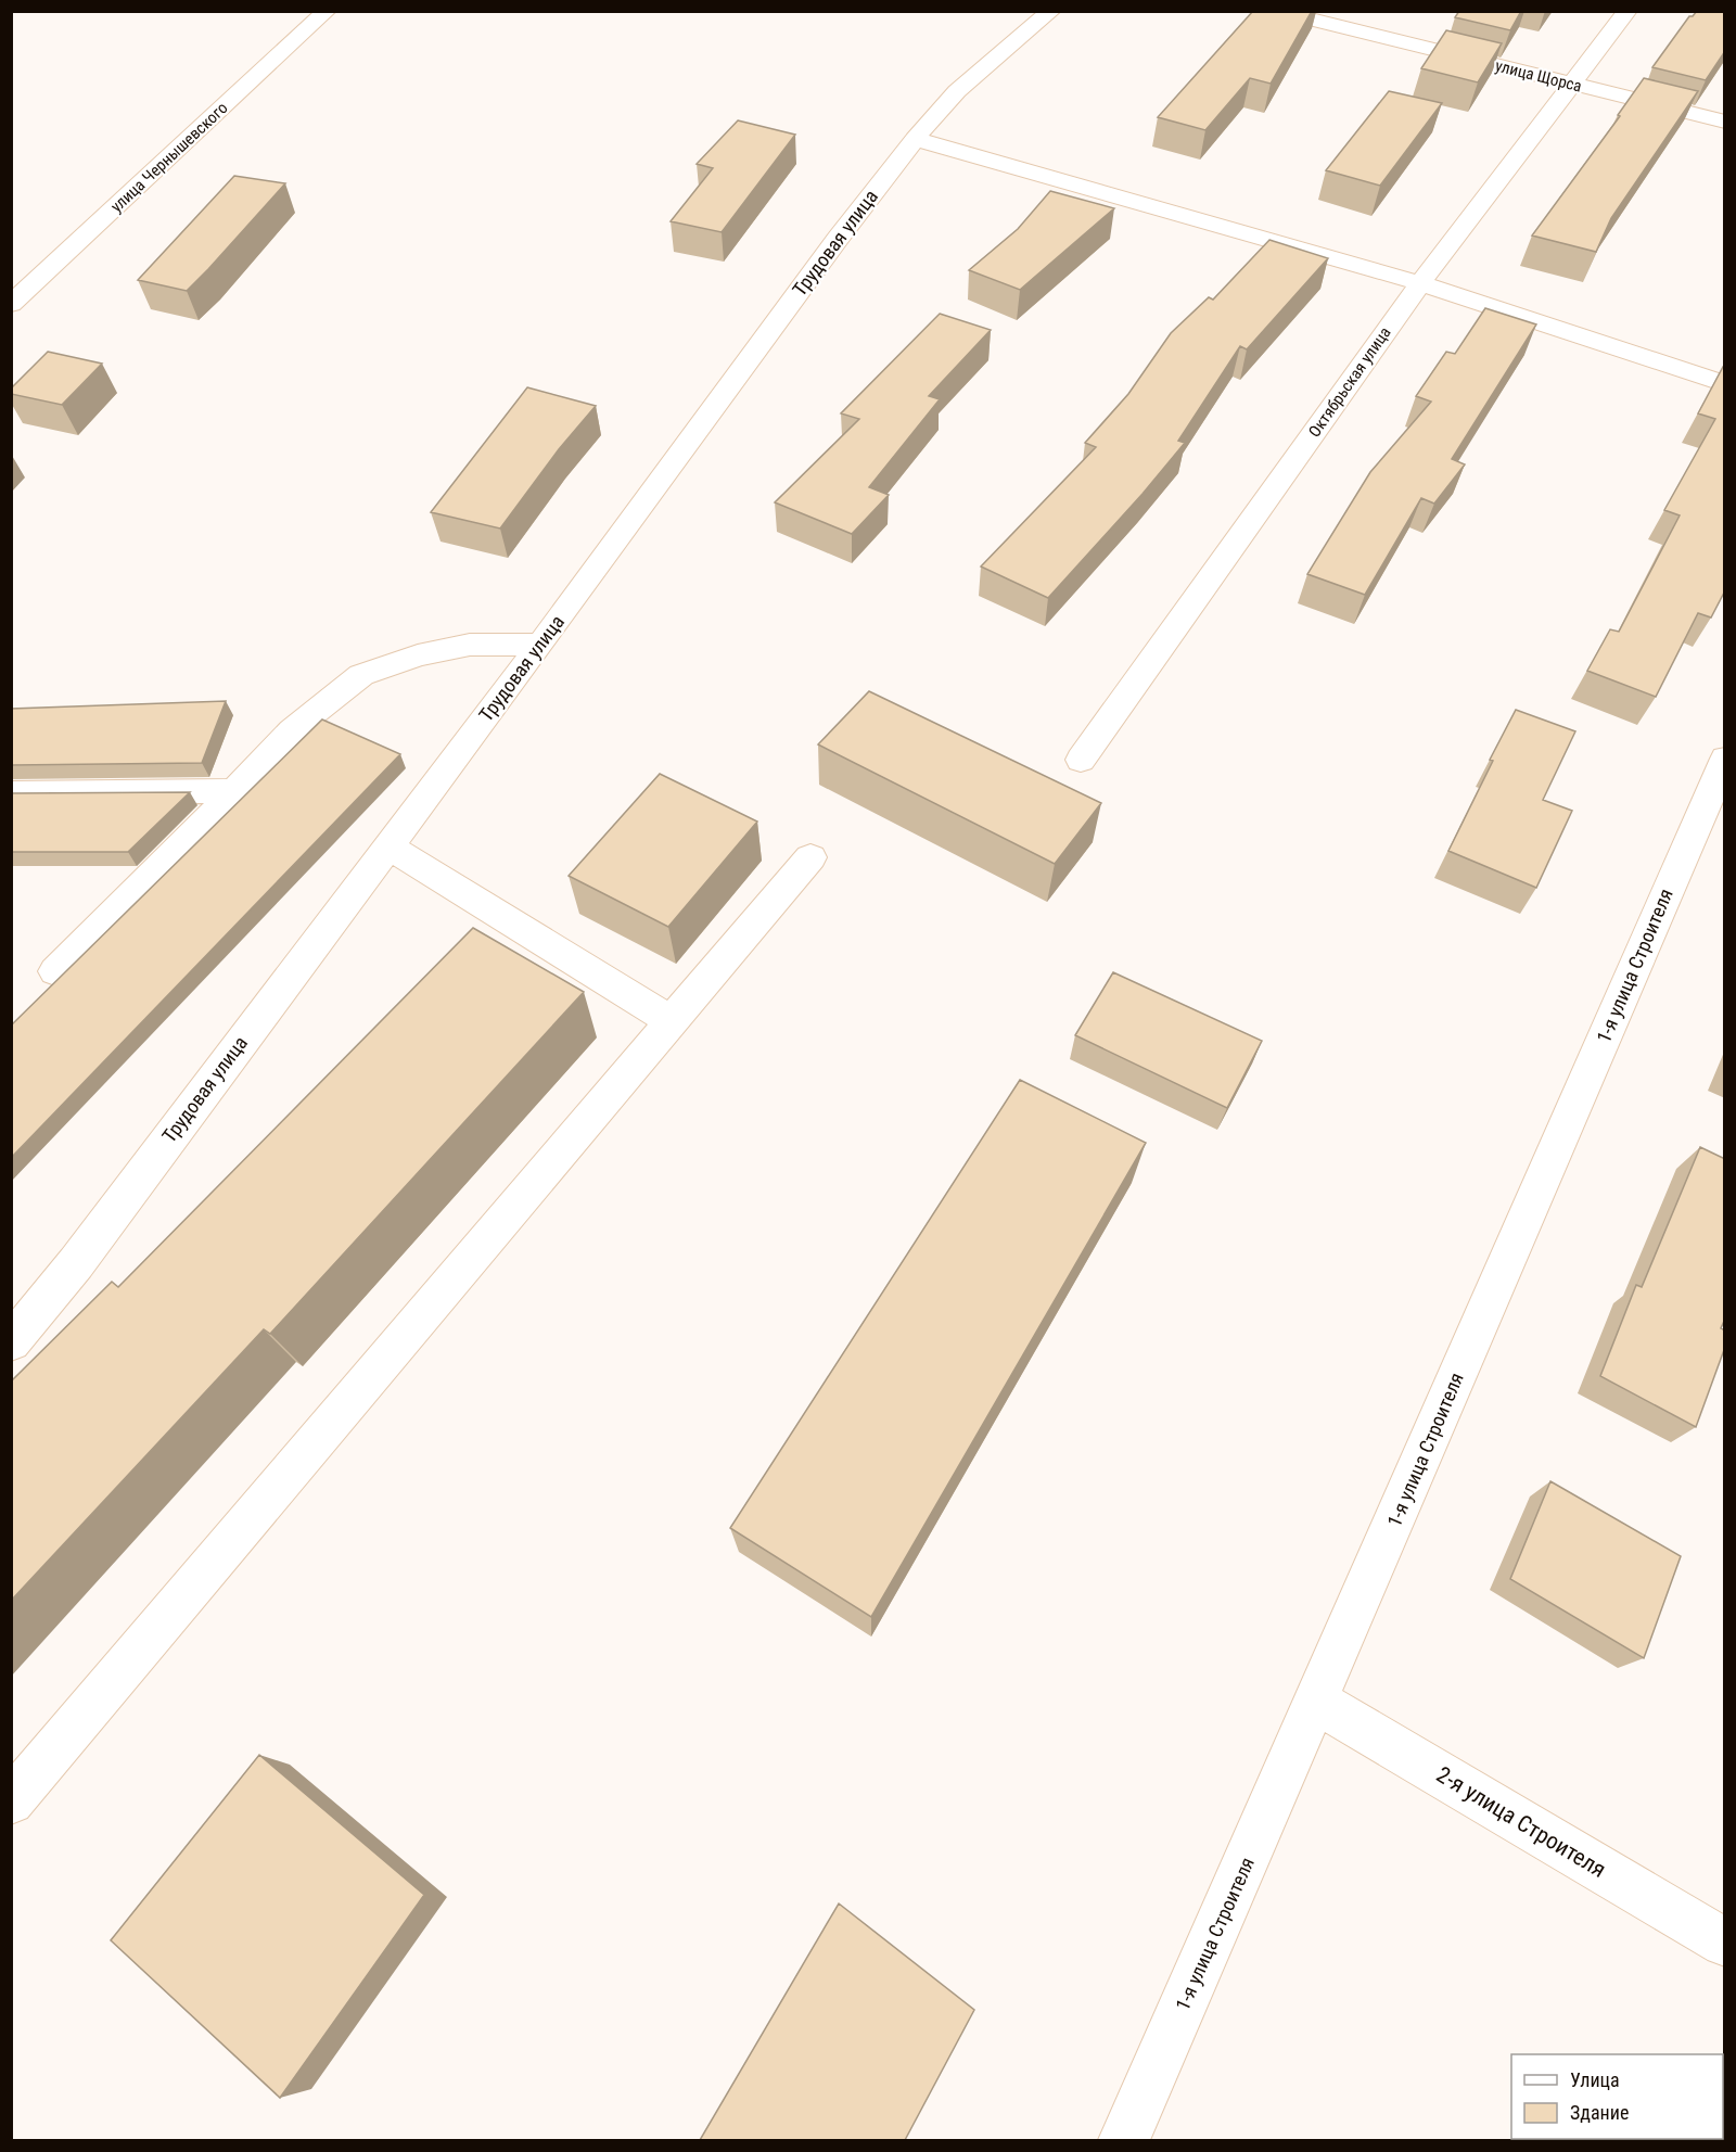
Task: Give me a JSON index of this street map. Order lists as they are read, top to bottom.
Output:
{
  "streets": {
    "street": [
      "улица Щорса",
      "улица Чернышевского",
      "Трудовая улица",
      "Октябрьская улица",
      "1-я улица Строителя",
      "2-я улица Строителя"
    ]
  },
  "crossings": [
    ["улица Щорса", "Октябрьская улица"],
    ["1-я улица Строителя", "2-я улица Строителя"]
  ],
  "legend": ["Улица", "Здание"]
}
